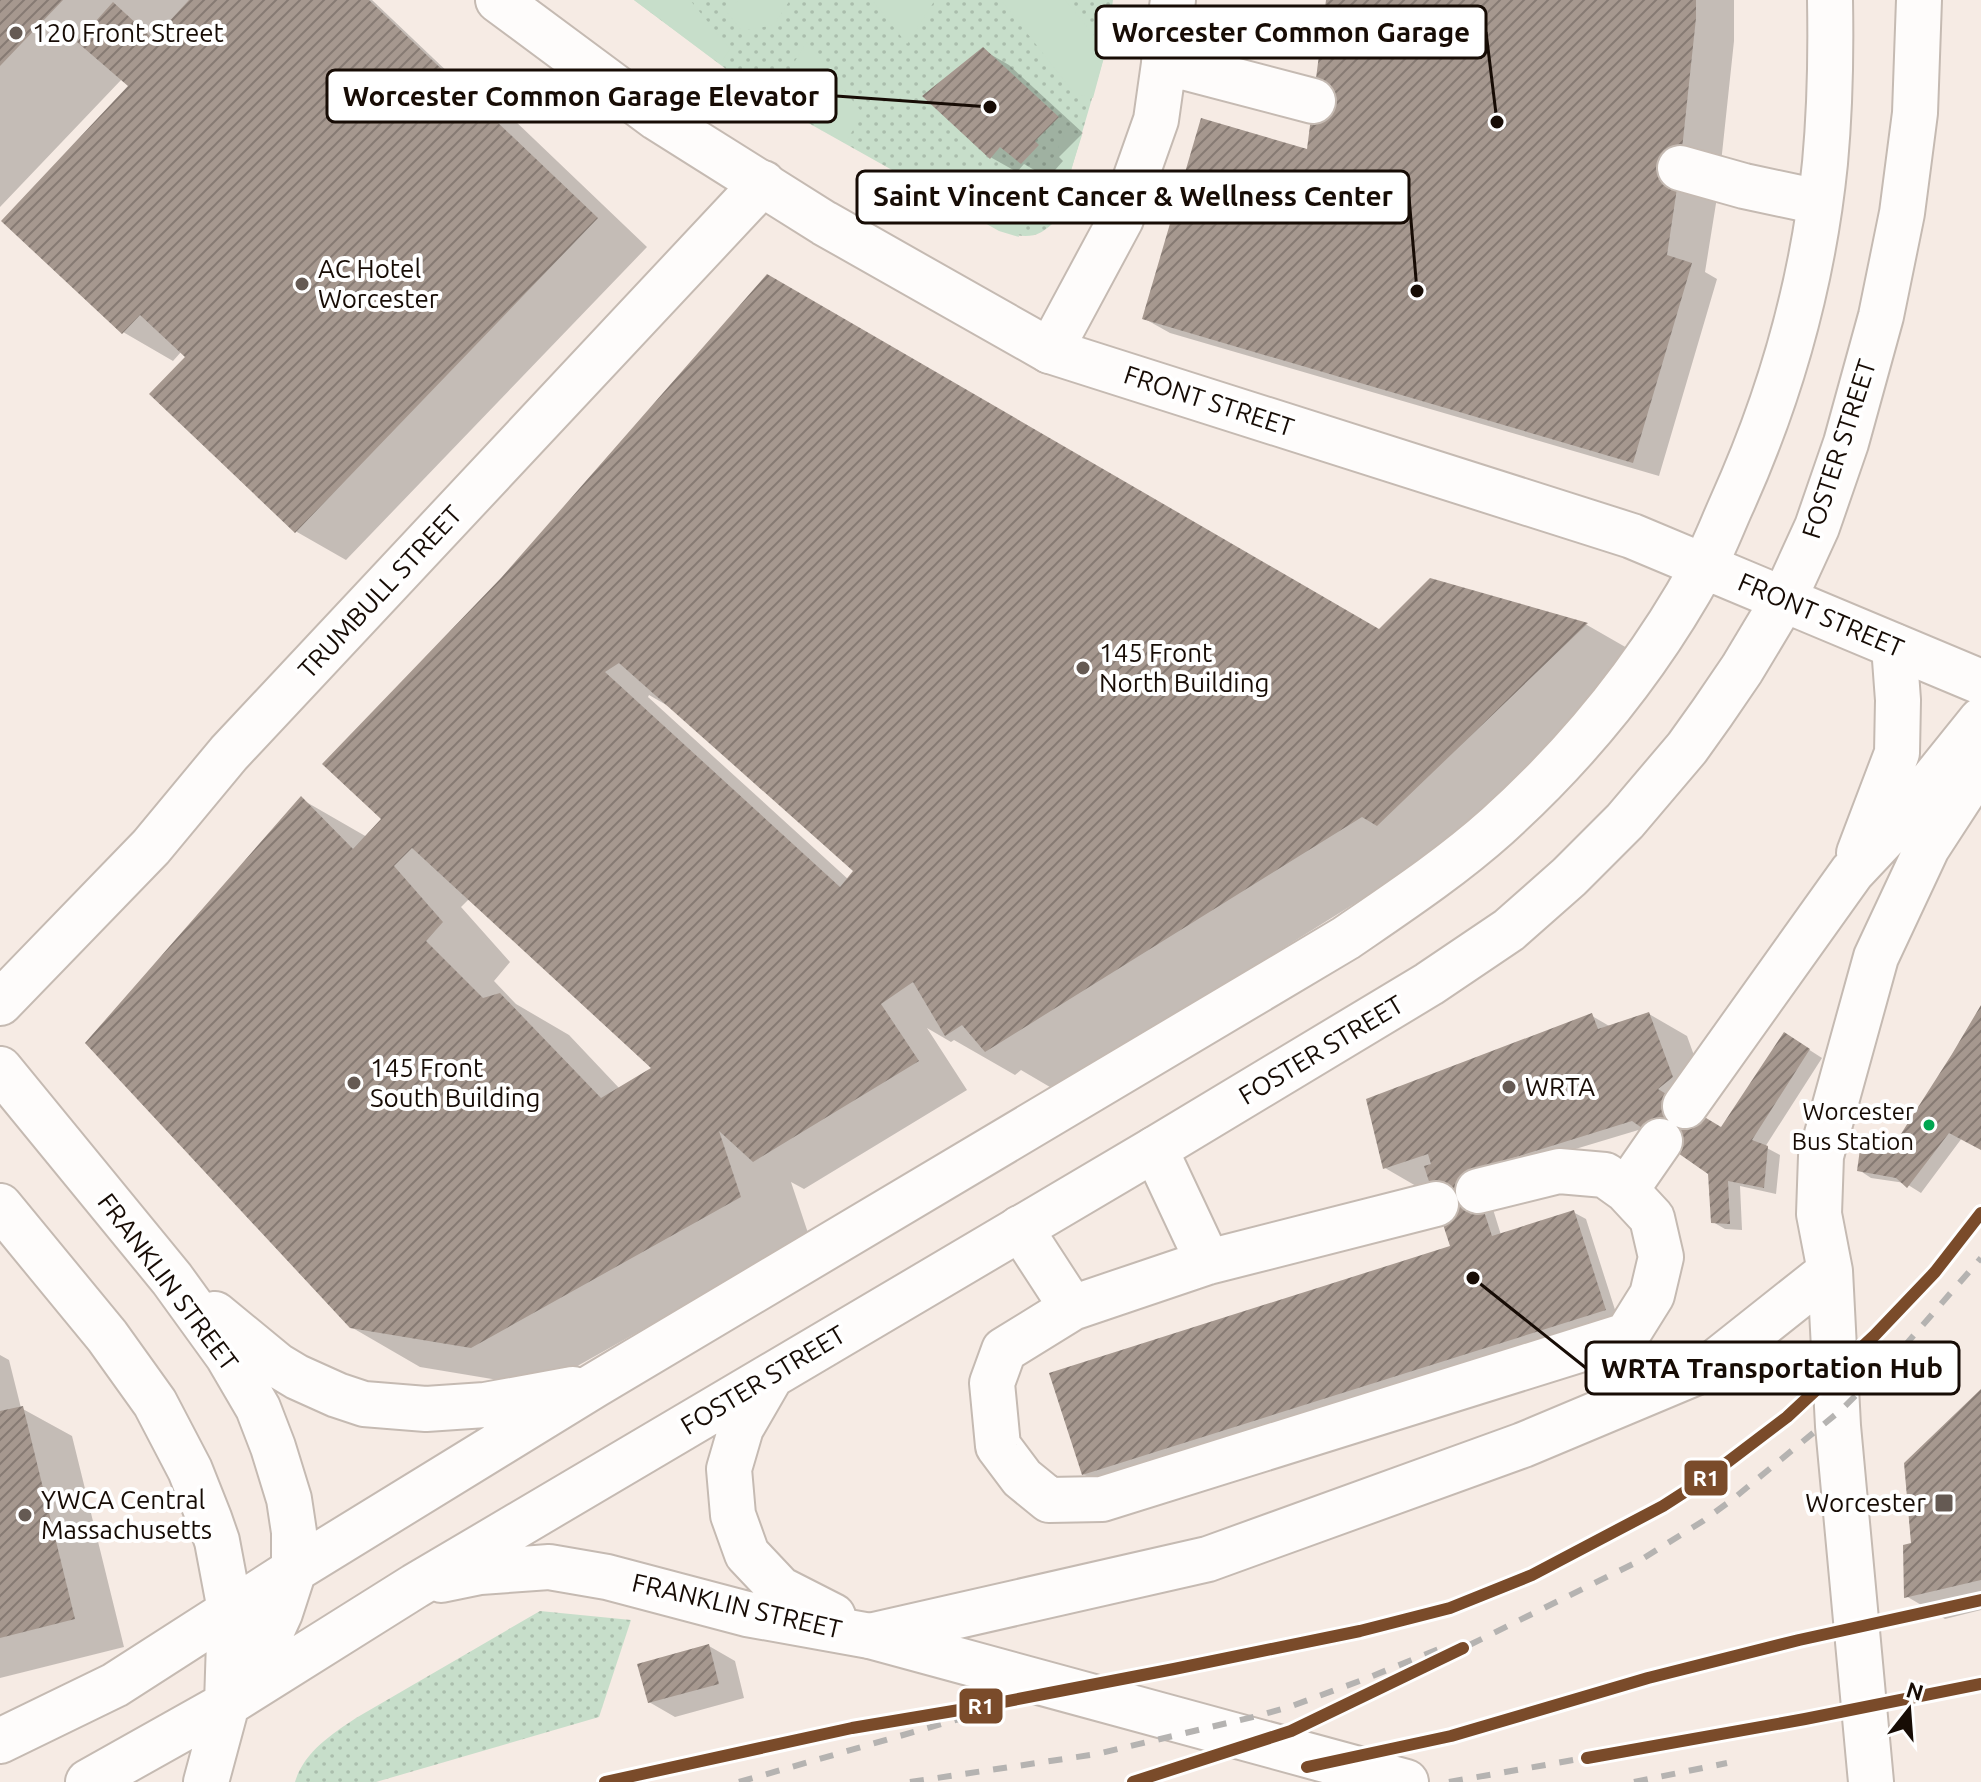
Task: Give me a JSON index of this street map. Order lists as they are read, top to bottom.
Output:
{
  "streets": {
    "main road": [
      "FRONT STREET",
      "FOSTER STREET",
      "TRUMBULL STREET",
      "FRANKLIN STREET"
    ]
  },
  "crossings": [
    ["FRONT STREET", "FOSTER STREET"],
    ["FRONT STREET", "TRUMBULL STREET"],
    ["FOSTER STREET", "FRANKLIN STREET"]
  ],
  "places": {
    "other": [
      "120 Front Street",
      "Worcester Common Garage Elevator",
      "Worcester Common Garage",
      "AC Hotel Worcester",
      "Saint Vincent Cancer & Wellness Center",
      "145 Front North Building",
      "145 Front South Building",
      "WRTA",
      "Worcester Bus Station",
      "WRTA Transportation Hub",
      "YWCA Central Massachusetts"
    ],
    "transit": ["Worcester"]
  },
  "lines": ["transit line R1"],
  "north": "top"
}
